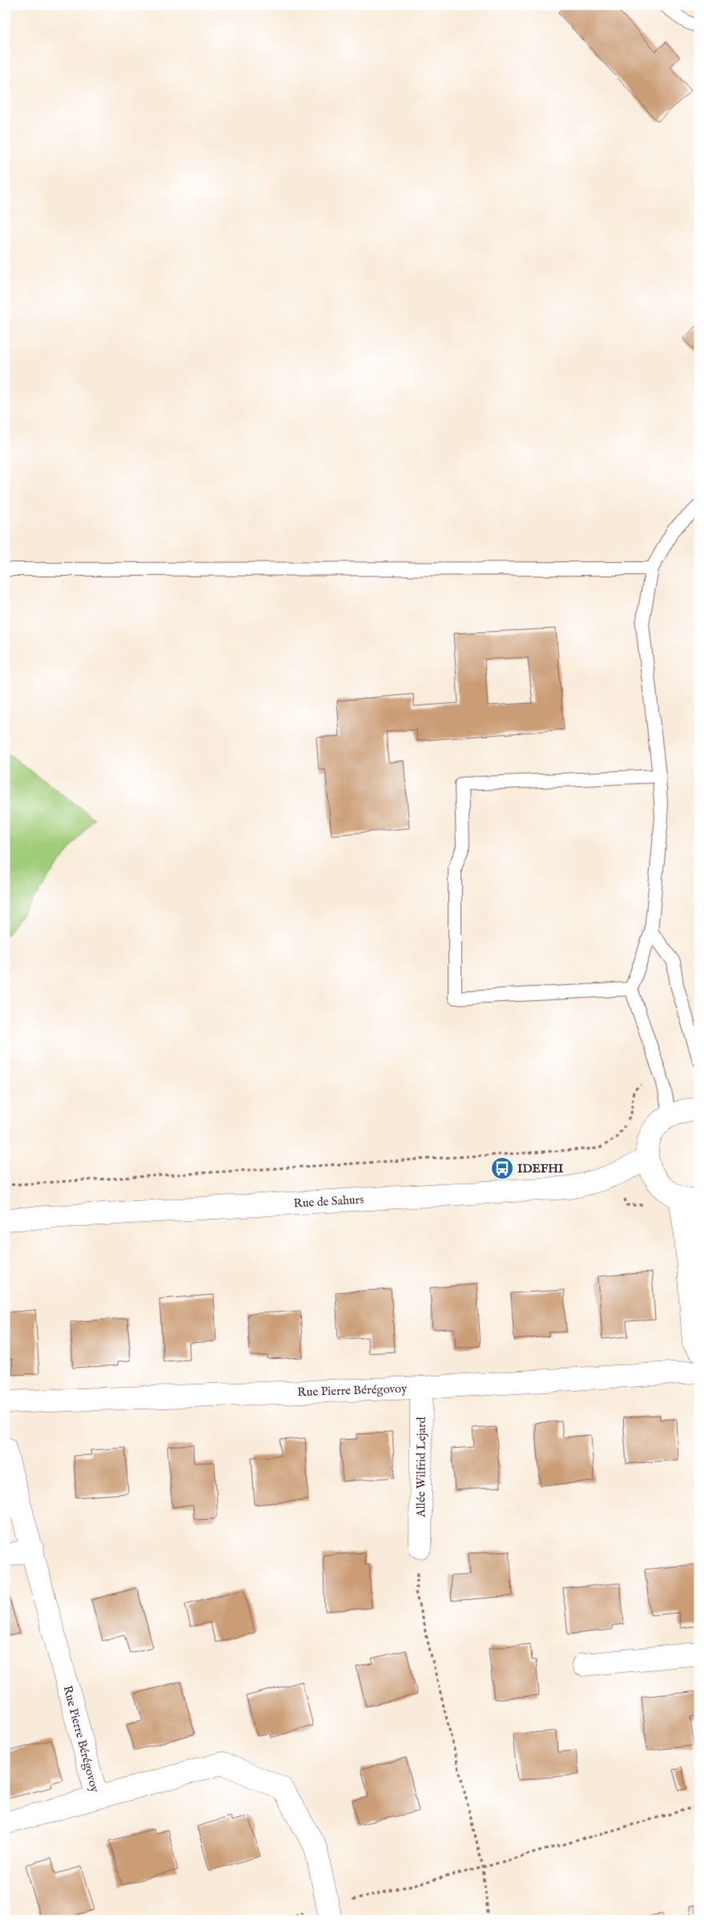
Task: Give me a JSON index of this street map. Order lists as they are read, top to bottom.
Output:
{
  "streets": {
    "street": ["Rue de Sahurs", "Rue Pierre Bérégovoy", "Allée Wilfrid Lejard"]
  },
  "crossings": [
    ["Rue Pierre Bérégovoy", "Allée Wilfrid Lejard"]
  ],
  "places": {
    "bus stop": ["IDEFHI"]
  }
}
